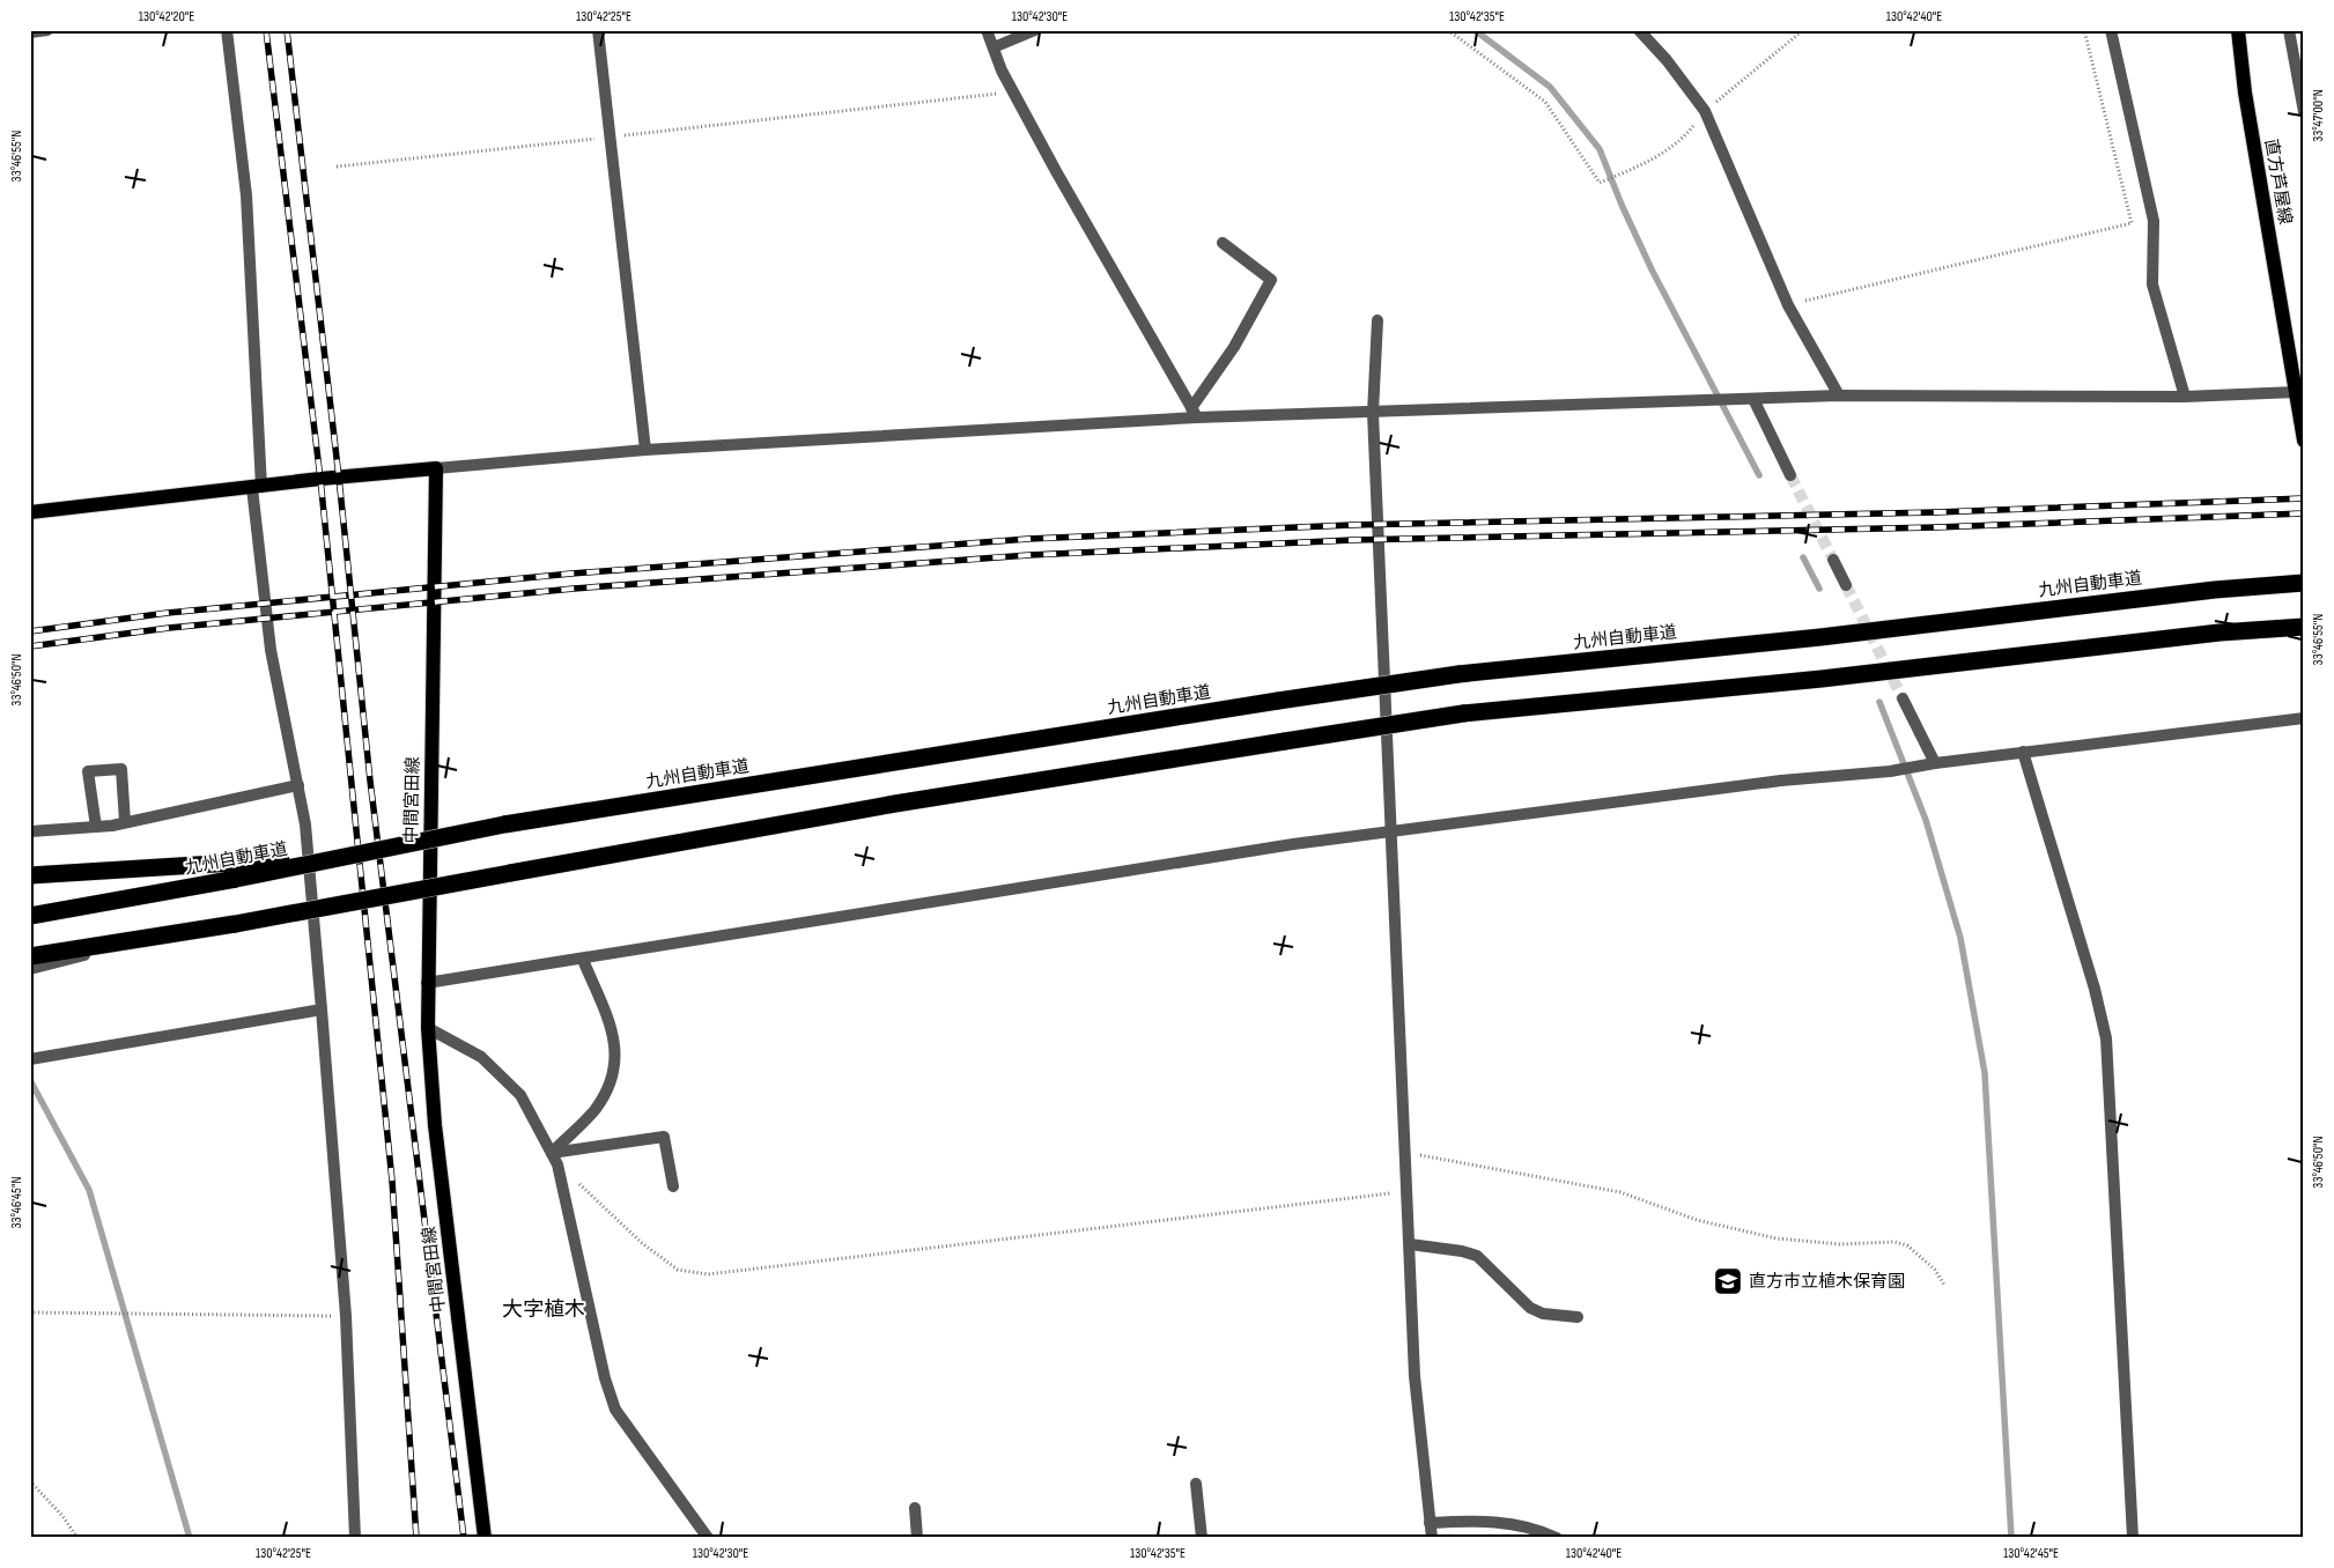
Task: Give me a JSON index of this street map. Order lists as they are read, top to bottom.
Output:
{
  "streets": {
    "highway": ["九州自動車道"],
    "main road": ["直方芦屋線", "中間宮田線"]
  },
  "districts": ["大字植木"],
  "places": {
    "school or university": ["直方市立植木保育園"]
  },
  "coordinates": [
    "130°42'20\"E",
    "130°42'25\"E",
    "130°42'30\"E",
    "130°42'35\"E",
    "130°42'40\"E",
    "33°47'00\"N",
    "33°46'55\"N",
    "33°46'50\"N",
    "33°46'45\"N",
    "130°42'45\"E"
  ]
}
